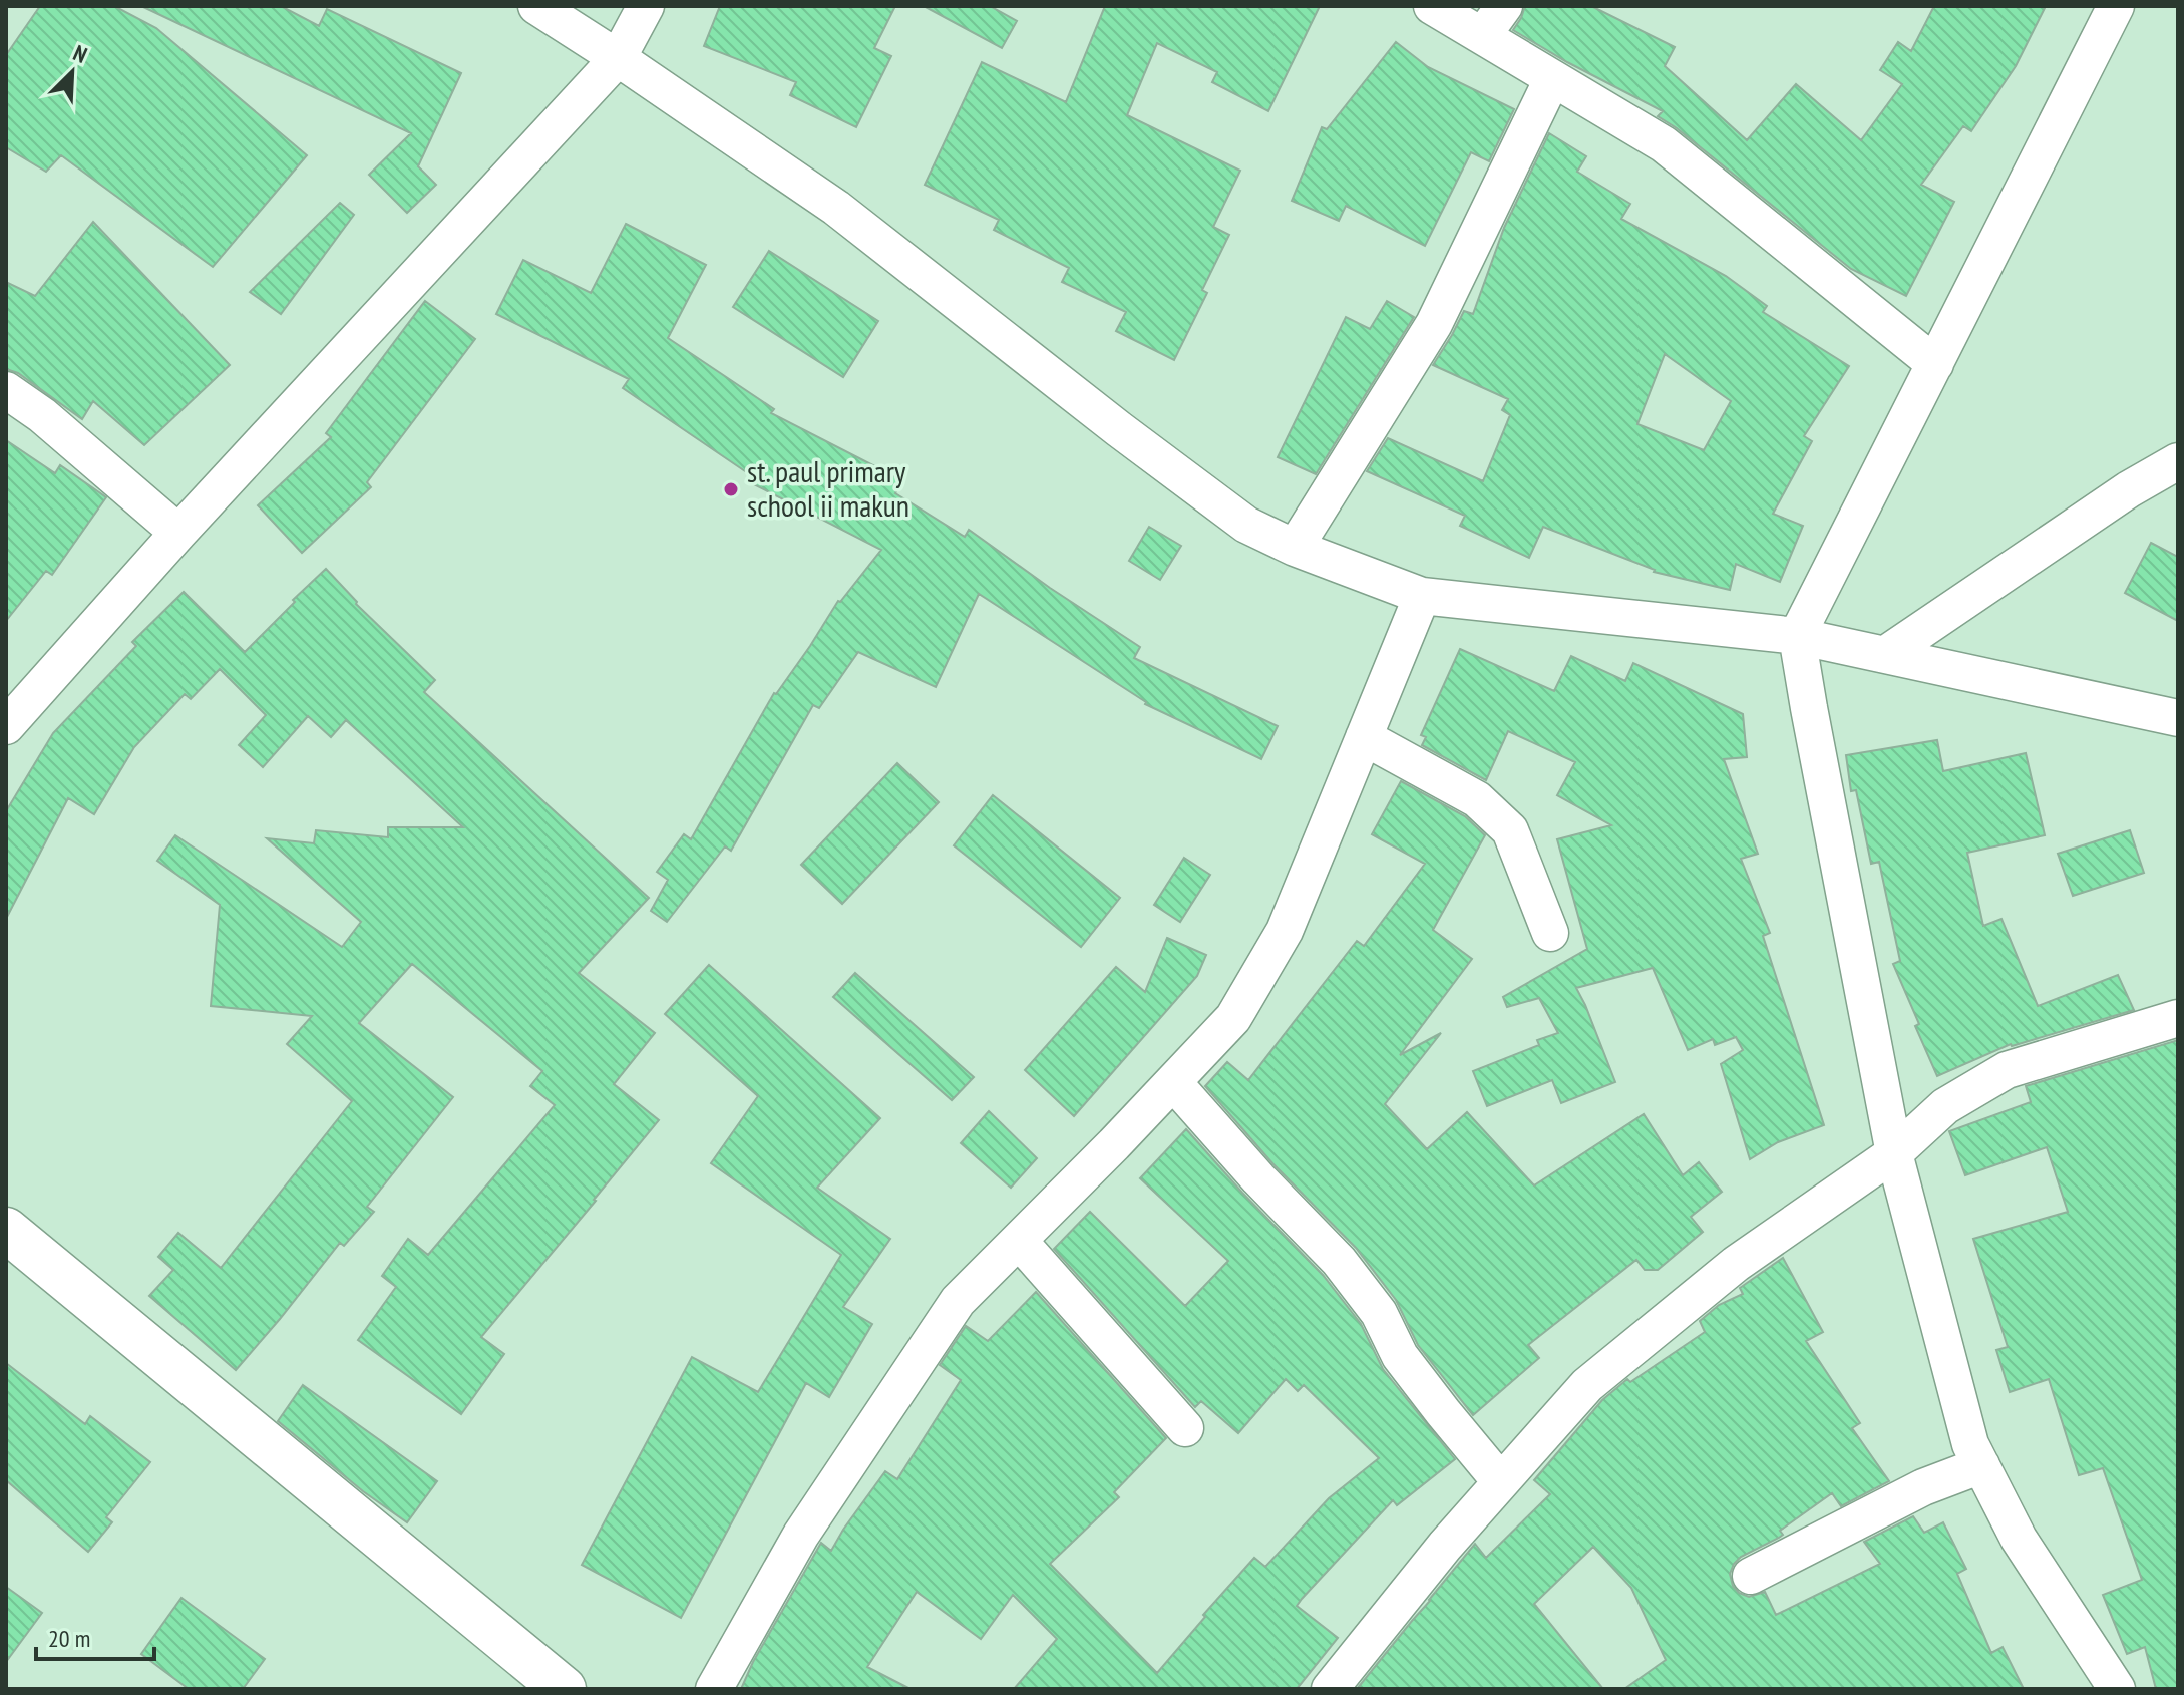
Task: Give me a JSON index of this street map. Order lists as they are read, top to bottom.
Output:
{
  "places": ["st. paul primary school ii makun"],
  "scale_bar": "20 m",
  "north": "top right"
}
